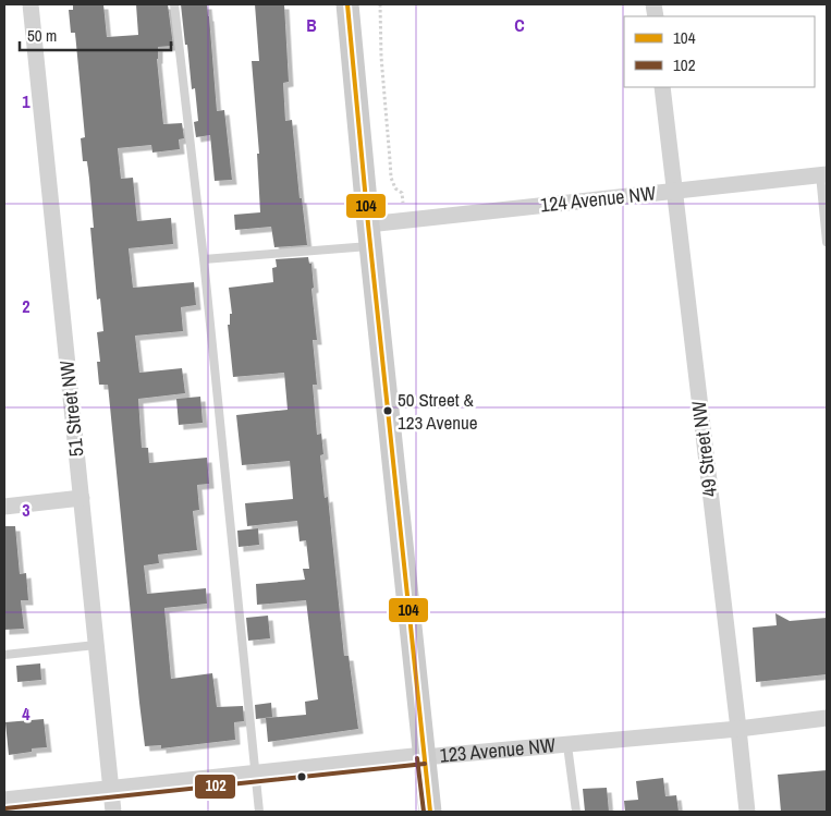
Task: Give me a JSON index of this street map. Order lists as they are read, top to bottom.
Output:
{
  "streets": {
    "street": [
      "124 Avenue NW",
      "51 Street NW",
      "49 Street NW",
      "123 Avenue NW"
    ]
  },
  "crossings": [
    ["124 Avenue NW", "49 Street NW"],
    ["51 Street NW", "123 Avenue NW"],
    ["49 Street NW", "123 Avenue NW"]
  ],
  "places": ["50 Street & 123 Avenue"],
  "lines": ["transit line 104", "transit line 102"],
  "legend": ["104", "102"],
  "scale_bar": "50 m",
  "grid": {
    "columns": ["B", "C"],
    "rows": [
      "1",
      "2",
      "3",
      "4"
    ]
  }
}
